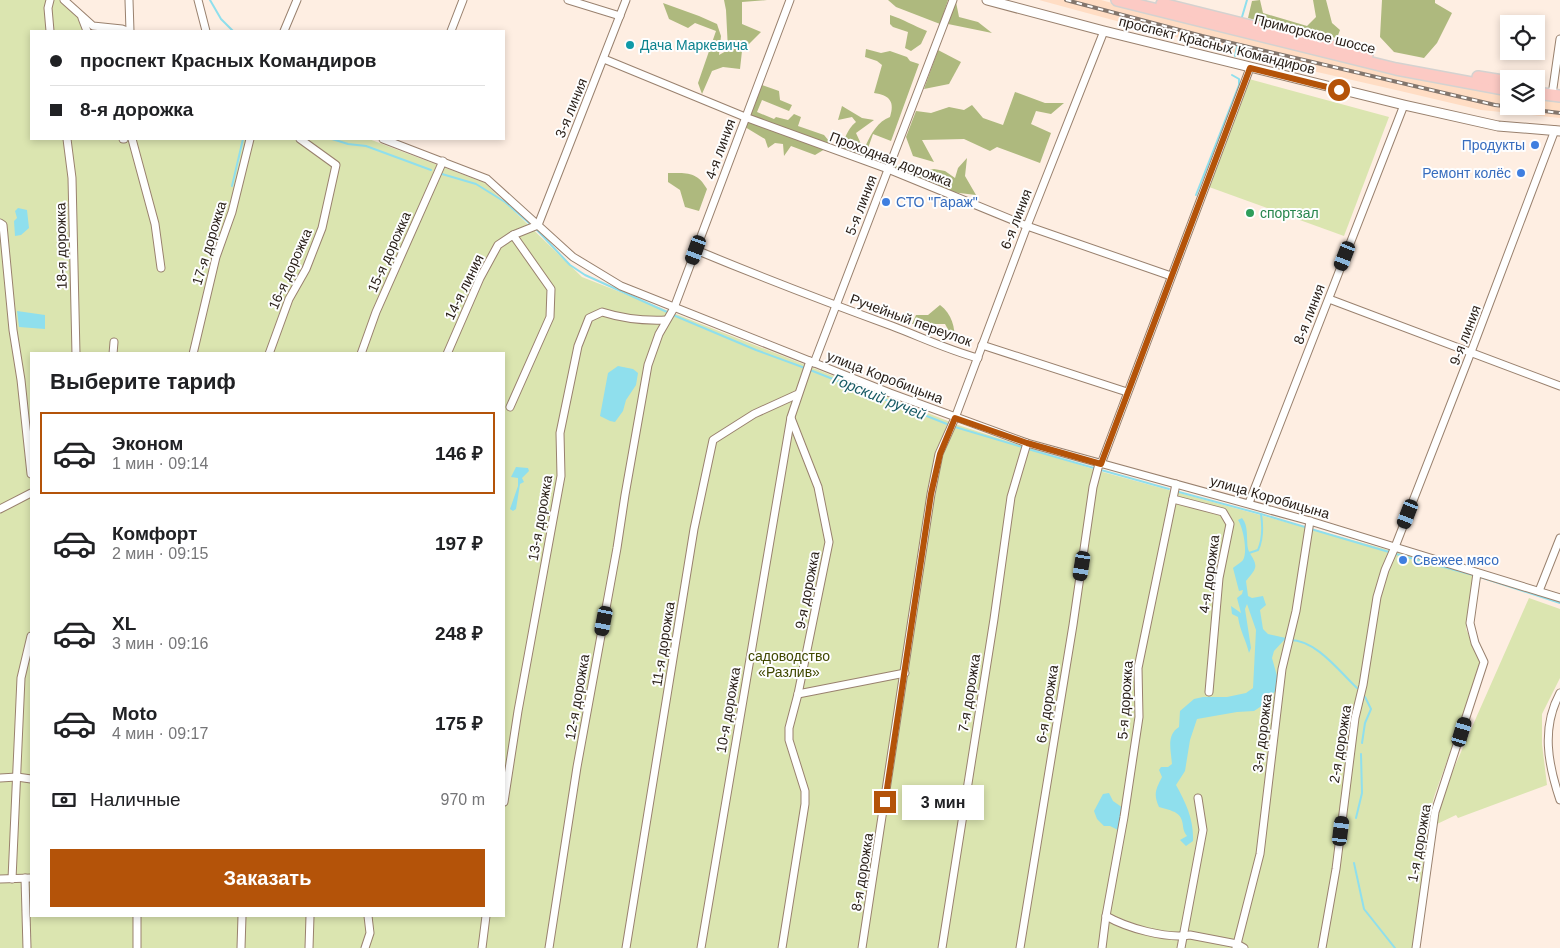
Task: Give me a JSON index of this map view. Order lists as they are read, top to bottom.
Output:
{
  "streets": {
    "highway": ["Приморское шоссе"],
    "street": [
      "проспект Красных Командиров",
      "3-я линия",
      "4-я линия",
      "Проходная дорожка",
      "5-я линия",
      "6-я линия",
      "17-я дорожка",
      "18-я дорожка",
      "15-я дорожка",
      "16-я дорожка",
      "14-я линия",
      "8-я линия",
      "Ручейный переулок",
      "9-я линия",
      "улица Коробицына",
      "13-я дорожка",
      "4-я дорожка",
      "9-я дорожка",
      "11-я дорожка",
      "7-я дорожка",
      "12-я дорожка",
      "5-я дорожка",
      "6-я дорожка",
      "10-я дорожка",
      "3-я дорожка",
      "2-я дорожка",
      "1-я дорожка",
      "8-я дорожка"
    ]
  },
  "crossings": [
    ["проспект Красных Командиров", "6-я линия"],
    ["проспект Красных Командиров", "8-я линия"],
    ["проспект Красных Командиров", "9-я линия"],
    ["проспект Красных Командиров", "6-я дорожка"],
    ["3-я линия", "Проходная дорожка"],
    ["3-я линия", "14-я линия"],
    ["3-я линия", "улица Коробицына"],
    ["4-я линия", "Проходная дорожка"],
    ["4-я линия", "Ручейный переулок"],
    ["4-я линия", "улица Коробицына"],
    ["4-я линия", "12-я дорожка"],
    ["Проходная дорожка", "5-я линия"],
    ["Проходная дорожка", "6-я линия"],
    ["Проходная дорожка", "6-я дорожка"],
    ["5-я линия", "Ручейный переулок"],
    ["5-я линия", "улица Коробицына"],
    ["5-я линия", "10-я дорожка"],
    ["6-я линия", "Ручейный переулок"],
    ["6-я линия", "улица Коробицына"],
    ["6-я линия", "8-я дорожка"],
    ["15-я дорожка", "улица Коробицына"],
    ["14-я линия", "улица Коробицына"],
    ["8-я линия", "улица Коробицына"],
    ["9-я линия", "улица Коробицына"],
    ["9-я линия", "2-я дорожка"],
    ["улица Коробицына", "7-я дорожка"],
    ["улица Коробицына", "12-я дорожка"],
    ["улица Коробицына", "5-я дорожка"],
    ["улица Коробицына", "6-я дорожка"],
    ["улица Коробицына", "10-я дорожка"],
    ["улица Коробицына", "3-я дорожка"],
    ["улица Коробицына", "2-я дорожка"],
    ["улица Коробицына", "1-я дорожка"],
    ["улица Коробицына", "8-я дорожка"],
    ["13-я дорожка", "12-я дорожка"],
    ["4-я дорожка", "5-я дорожка"],
    ["9-я дорожка", "10-я дорожка"],
    ["11-я дорожка", "10-я дорожка"]
  ],
  "water": ["Горский ручей"],
  "parks": ["садоводство «Разлив»"],
  "places": [
    "Дача Маркевича",
    "Продукты",
    "Ремонт колёс",
    "СТО \"Гараж\"",
    "спортзал",
    "Свежее мясо"
  ],
  "page": {
    "banner": ["проспект Красных Командиров", "8-я дорожка"],
    "heading": "Выберите тариф",
    "list": [
      {
        "name": "Эконом",
        "note": "1 мин · 09:14",
        "value": "146 ₽"
      },
      {
        "name": "Комфорт",
        "note": "2 мин · 09:15",
        "value": "197 ₽"
      },
      {
        "name": "XL",
        "note": "3 мин · 09:16",
        "value": "248 ₽"
      },
      {
        "name": "Moto",
        "note": "4 мин · 09:17",
        "value": "175 ₽"
      }
    ],
    "pay": ["Наличные", "970 m"],
    "bubble": "3 мин",
    "buttons": "Заказать"
  }
}
